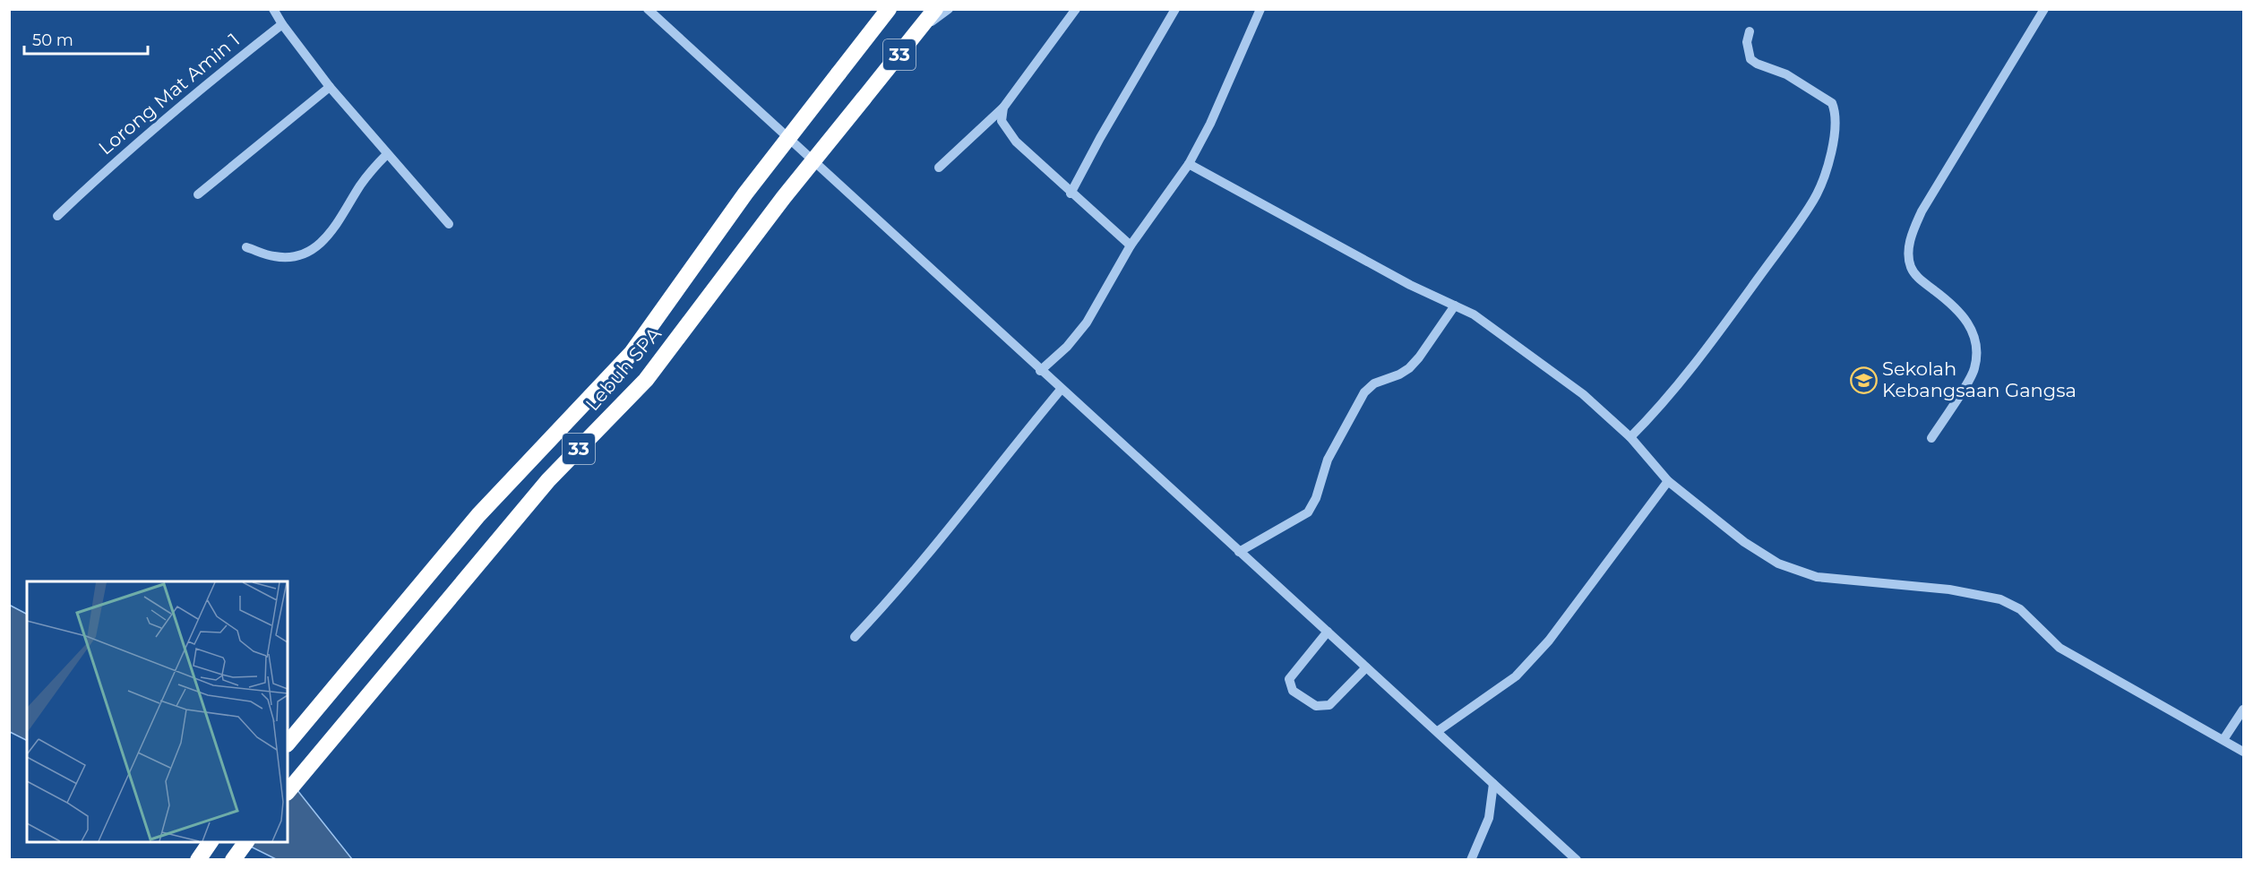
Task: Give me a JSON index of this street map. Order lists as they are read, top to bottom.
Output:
{
  "streets": {
    "highway": ["33", "Lebuh SPA"],
    "street": ["Lorong Mat Amin 1"]
  },
  "places": {
    "school or university": ["Sekolah Kebangsaan Gangsa"]
  },
  "scale_bar": "50 m"
}
